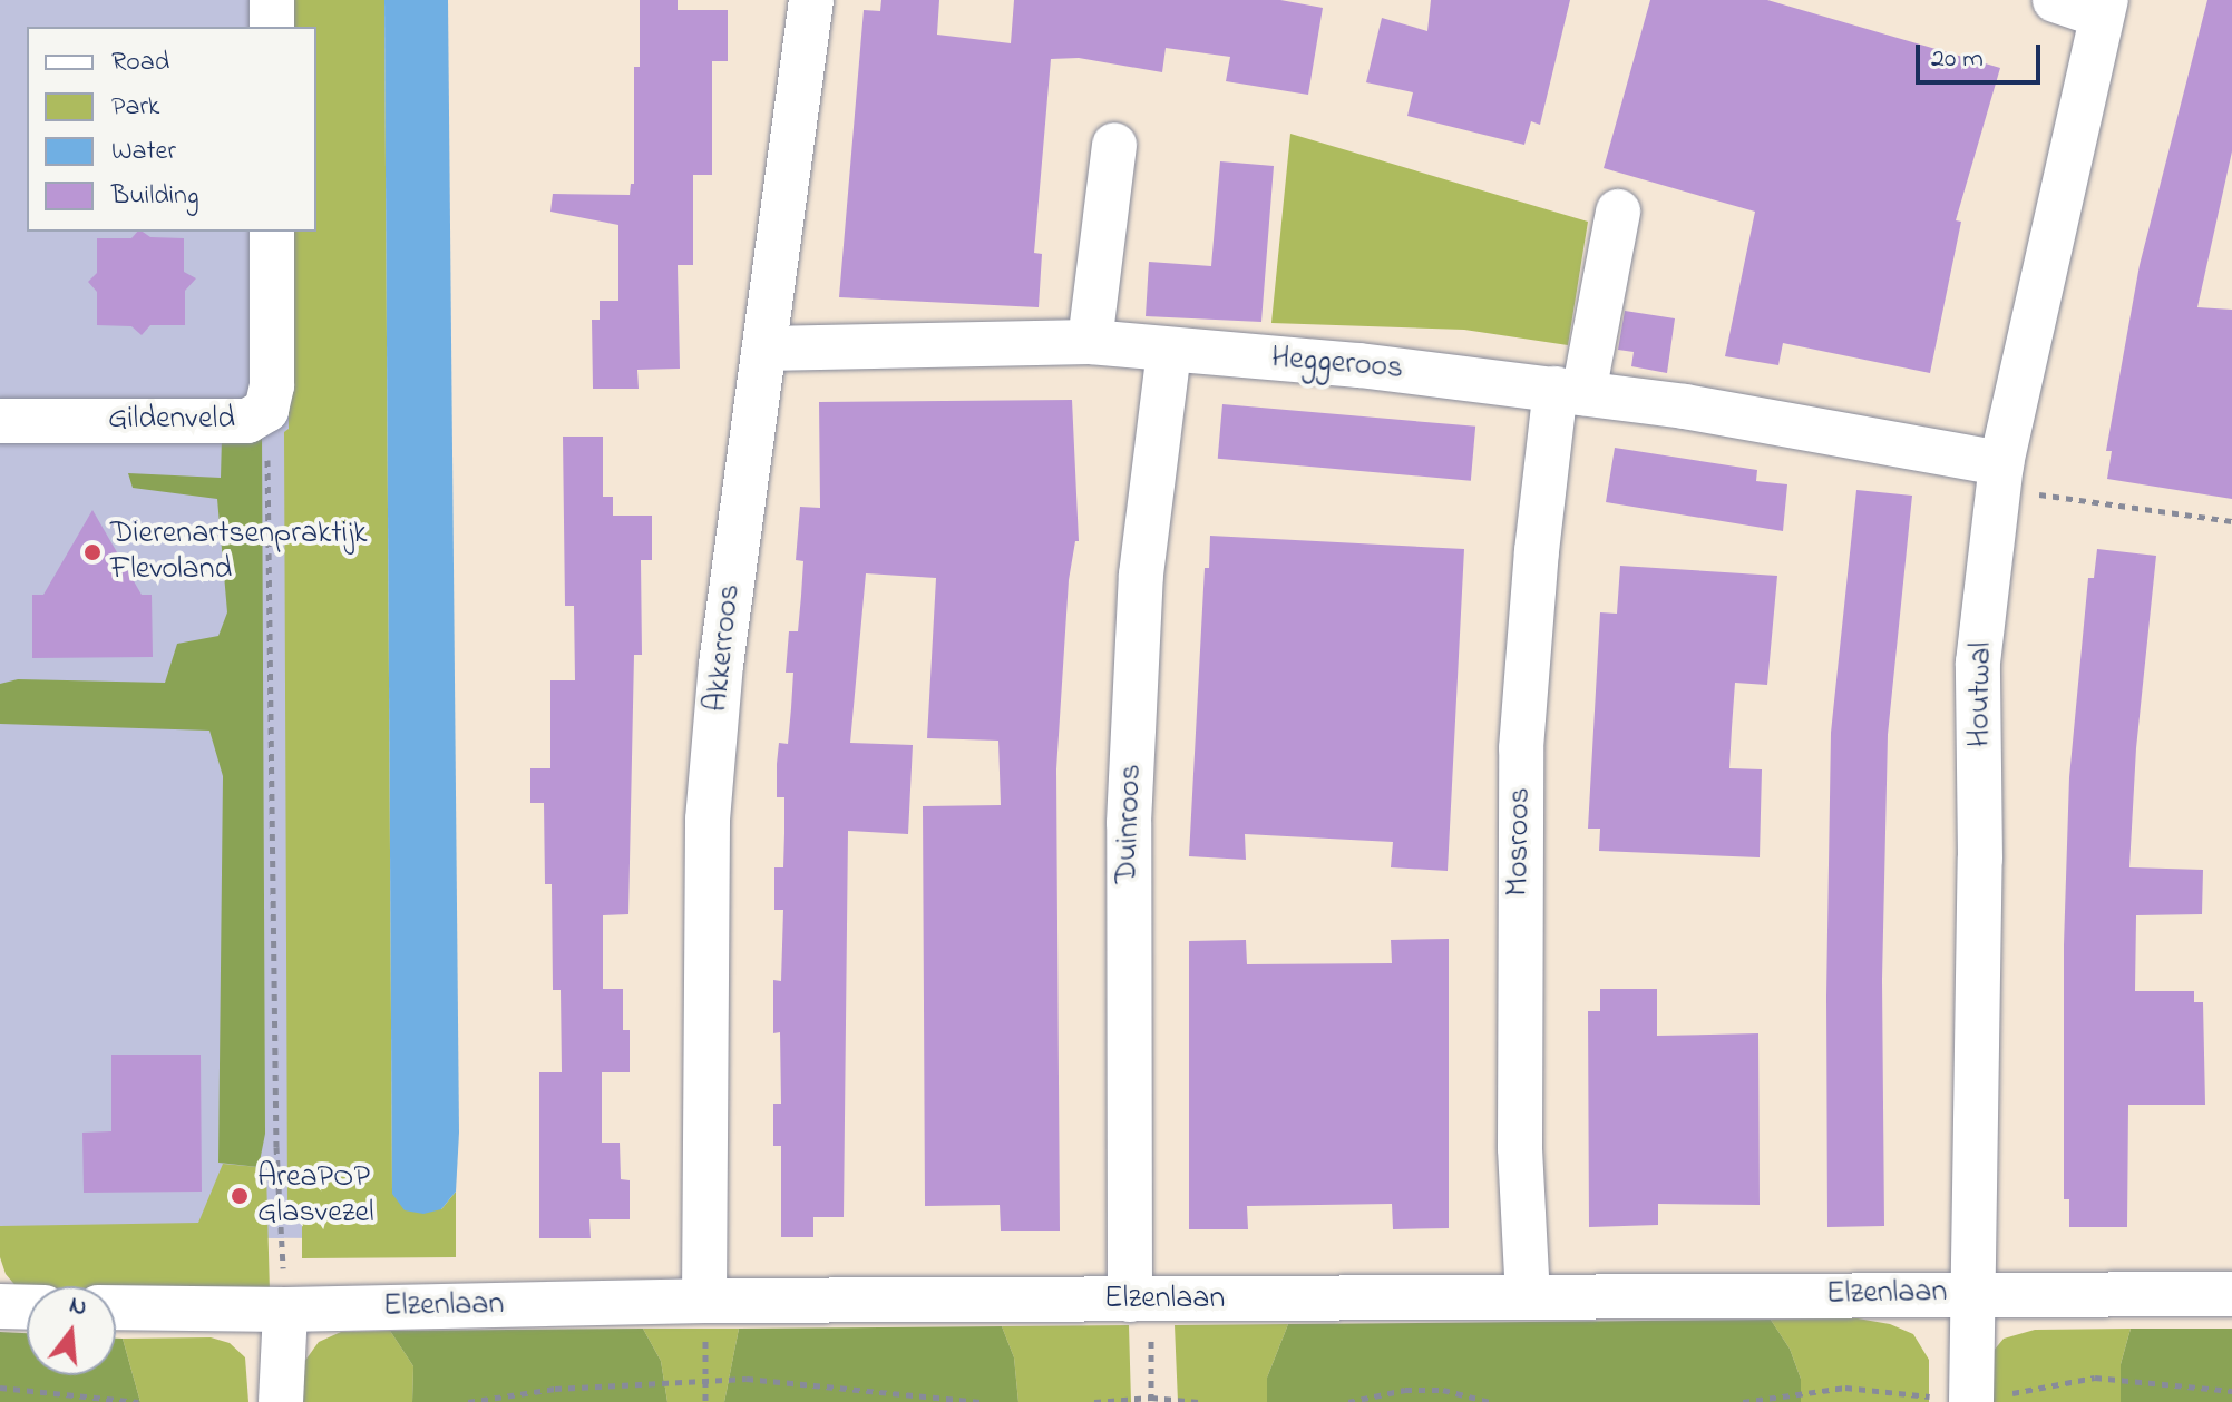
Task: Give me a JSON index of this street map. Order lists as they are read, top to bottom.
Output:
{
  "streets": {
    "street": [
      "Heggeroos",
      "Gildenveld",
      "Akkerroos",
      "Houtwal",
      "Duinroos",
      "Mosroos",
      "Elzenlaan"
    ]
  },
  "crossings": [
    ["Heggeroos", "Akkerroos"],
    ["Heggeroos", "Houtwal"],
    ["Heggeroos", "Duinroos"],
    ["Heggeroos", "Mosroos"],
    ["Akkerroos", "Elzenlaan"],
    ["Houtwal", "Elzenlaan"],
    ["Duinroos", "Elzenlaan"],
    ["Mosroos", "Elzenlaan"]
  ],
  "places": ["Dierenartsenpraktijk Flevoland", "AreaPOP Glasvezel"],
  "legend": [
    "Road",
    "Park",
    "Water",
    "Building"
  ],
  "scale_bar": "20 m",
  "north": "top"
}
